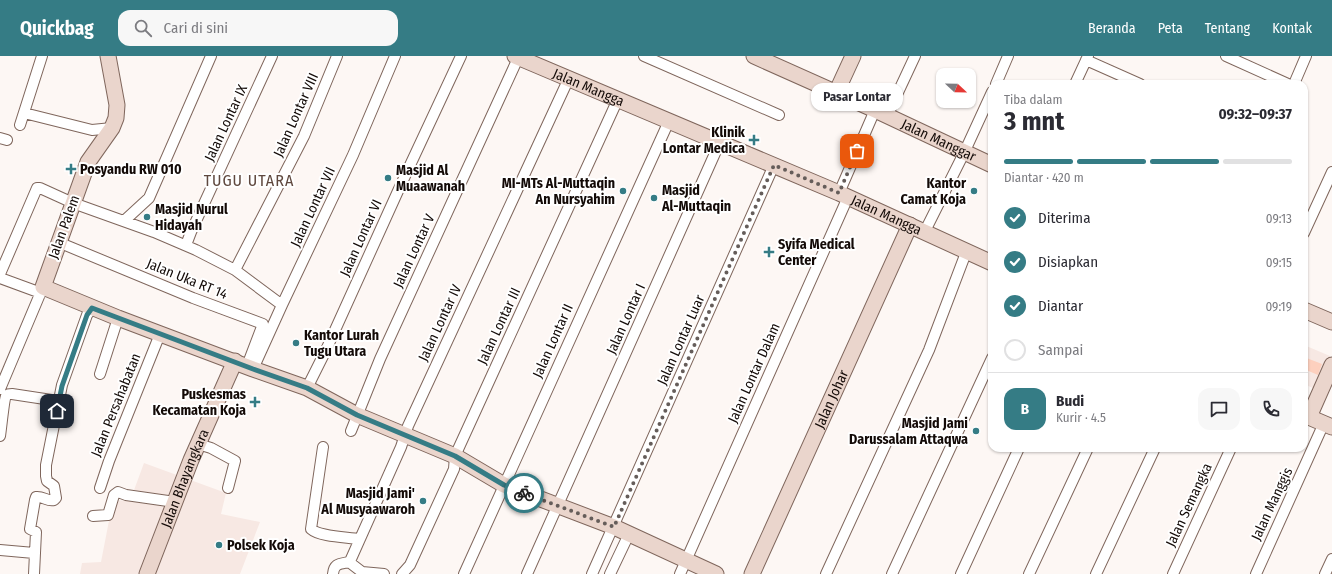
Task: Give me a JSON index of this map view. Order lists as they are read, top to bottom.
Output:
{
  "streets": {
    "street": [
      "Jalan Mangga",
      "Jalan Lontar VIII",
      "Jalan Lontar IX",
      "Jalan Manggar",
      "Jalan Lontar VII",
      "Jalan Palem",
      "Jalan Lontar VI",
      "Jalan Lontar V",
      "Jalan Uka RT 14",
      "Jalan Lontar I",
      "Jalan Lontar IV",
      "Jalan Lontar III",
      "Jalan Lontar Luar",
      "Jalan Lontar II",
      "Jalan Lontar Dalam",
      "Jalan Johar",
      "Jalan Persahabatan",
      "Jalan Bhayangkara",
      "Jalan Manggis",
      "Jalan Semangka"
    ]
  },
  "crossings": [
    ["Jalan Mangga", "Jalan Lontar V"],
    ["Jalan Mangga", "Jalan Lontar I"],
    ["Jalan Mangga", "Jalan Lontar IV"],
    ["Jalan Mangga", "Jalan Lontar III"],
    ["Jalan Mangga", "Jalan Lontar Luar"],
    ["Jalan Mangga", "Jalan Lontar II"],
    ["Jalan Mangga", "Jalan Lontar Dalam"],
    ["Jalan Mangga", "Jalan Johar"],
    ["Jalan Manggar", "Jalan Lontar Dalam"],
    ["Jalan Lontar VII", "Jalan Uka RT 14"],
    ["Jalan Lontar VII", "Jalan Bhayangkara"],
    ["Jalan Palem", "Jalan Uka RT 14"],
    ["Jalan Uka RT 14", "Jalan Bhayangkara"]
  ],
  "districts": ["TUGU UTARA"],
  "places": {
    "health": [
      "Klinik Lontar Medica",
      "Posyandu RW 010",
      "Syifa Medical Center",
      "Puskesmas Kecamatan Koja"
    ],
    "other": [
      "Pasar Lontar",
      "Masjid Al Muaawanah",
      "MI-MTs Al-Muttaqin An Nursyahim",
      "Kantor Camat Koja",
      "Masjid Al-Muttaqin",
      "Masjid Nurul Hidayah",
      "Kantor Lurah Tugu Utara",
      "Masjid Jami Darussalam Attaqwa",
      "Masjid Jami' Al Musyaawaroh",
      "Polsek Koja"
    ]
  },
  "north": "right",
  "page": {
    "header": "Quickbag",
    "search": "Cari di sini",
    "nav": [
      "Beranda",
      "Peta",
      "Tentang",
      "Kontak"
    ],
    "heading": ["3 mnt", "Tiba dalam", "09:32–09:37"],
    "panel": ["Budi", "Kurir · 4.5"],
    "bubble": "Pasar Lontar",
    "bar": "Diantar · 420 m",
    "list": [
      ["Diterima", "09:13"],
      ["Disiapkan", "09:15"],
      ["Diantar", "09:19"],
      "Sampai"
    ],
    "round": "B"
  }
}
